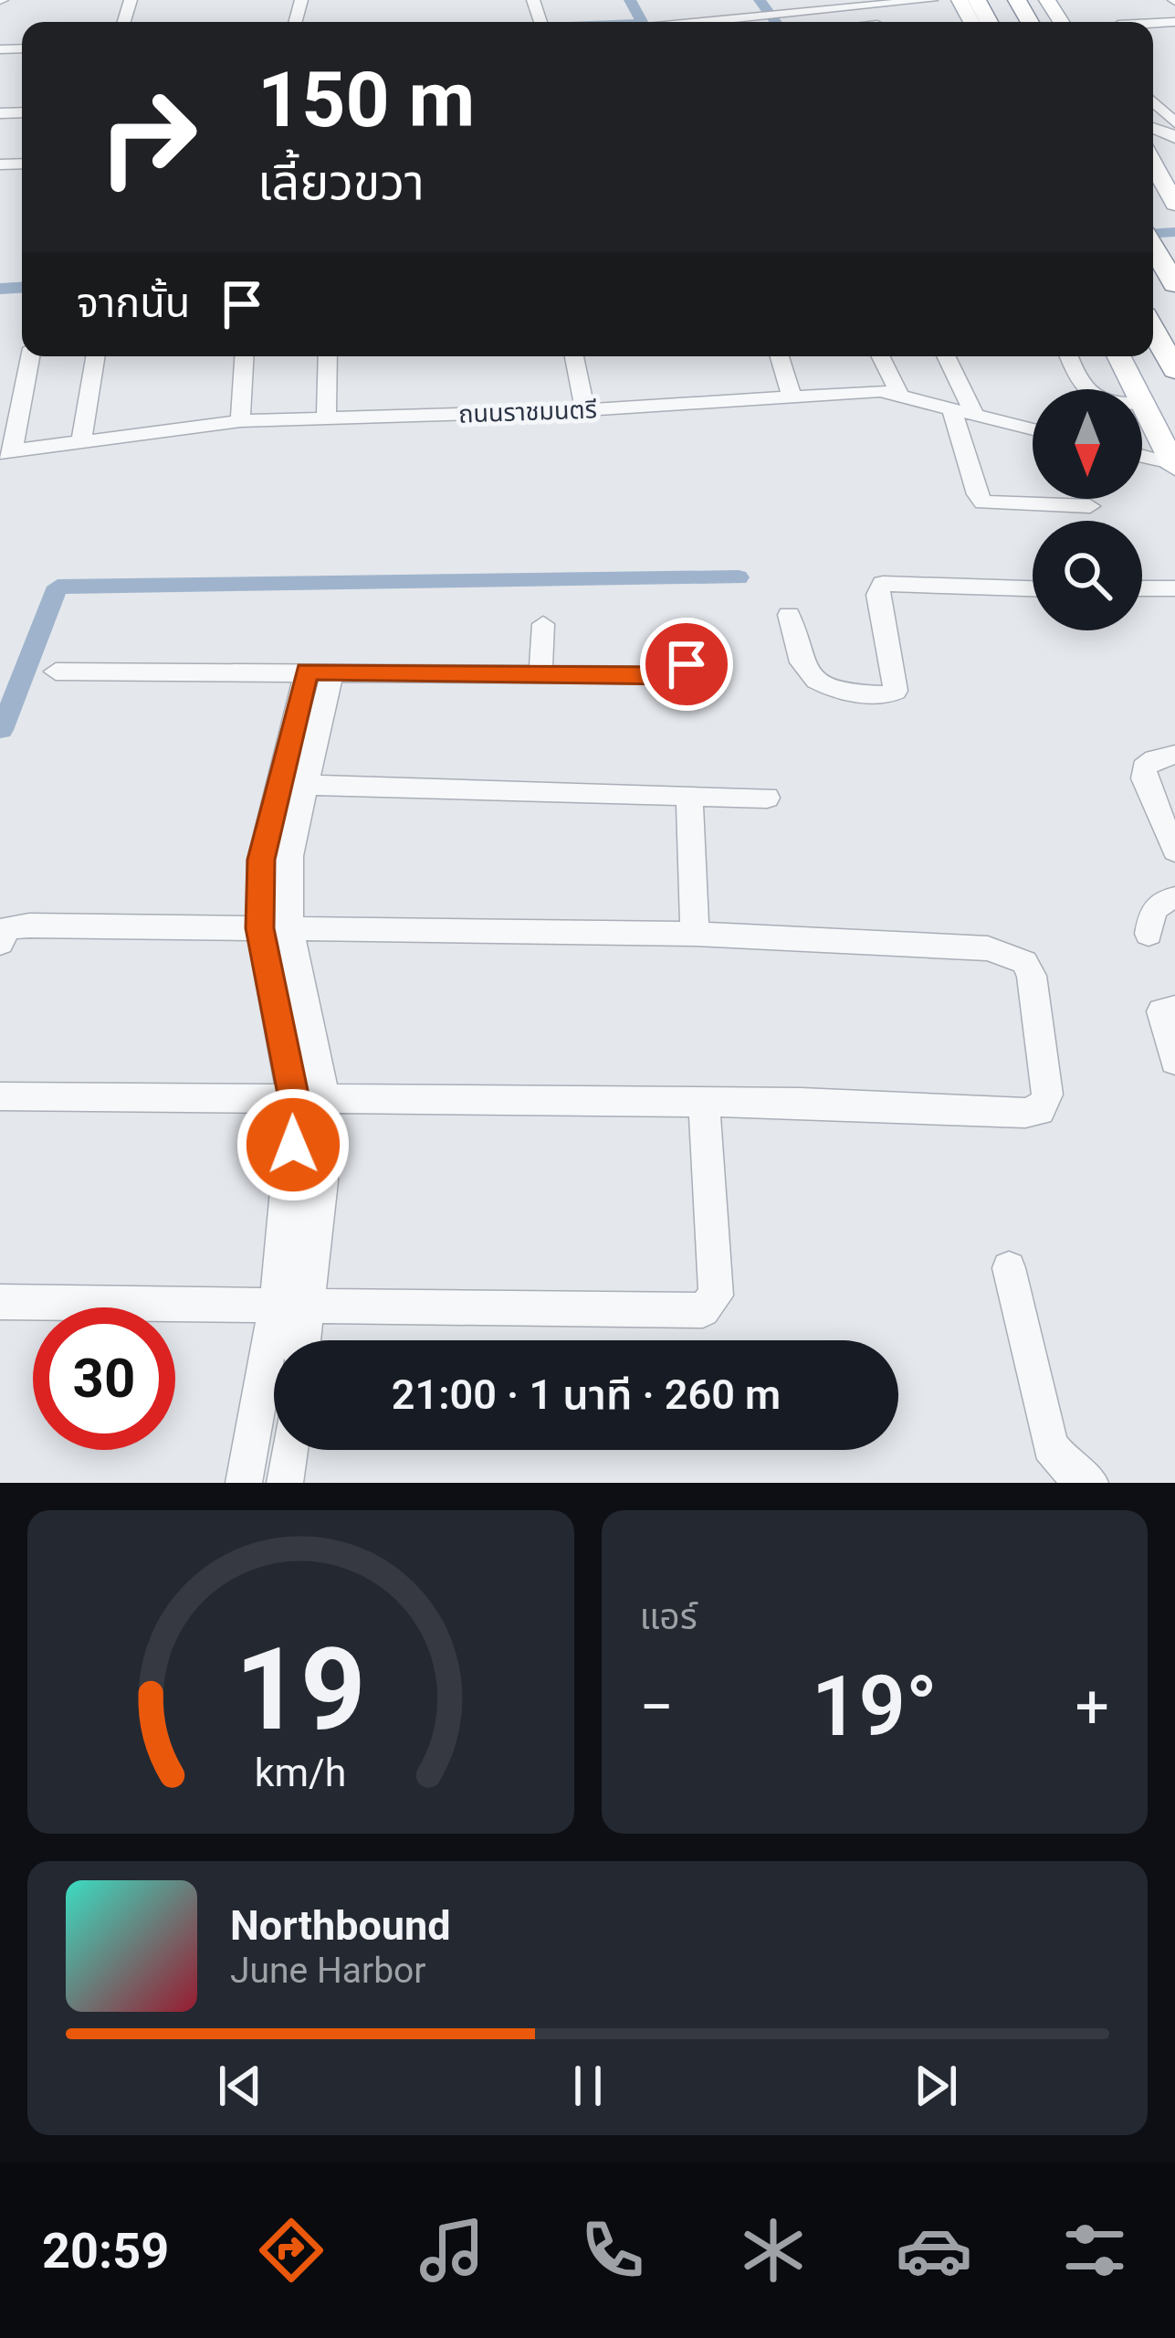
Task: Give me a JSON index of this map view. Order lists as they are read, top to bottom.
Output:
{
  "streets": {
    "street": ["ถนนราชมนตรี"]
  },
  "north": "bottom",
  "page": {
    "turn": ["150 m", "เลี้ยวขวา"],
    "then": "จากนั้น",
    "limit": "30",
    "trip": "21:00 · 1 นาที · 260 m",
    "tile": "แอร์",
    "heat": ["−", "19°", "+"],
    "song": ["Northbound", "June Harbor"],
    "tabs": "20:59",
    "gauge": ["19", "km/h"]
  }
}
